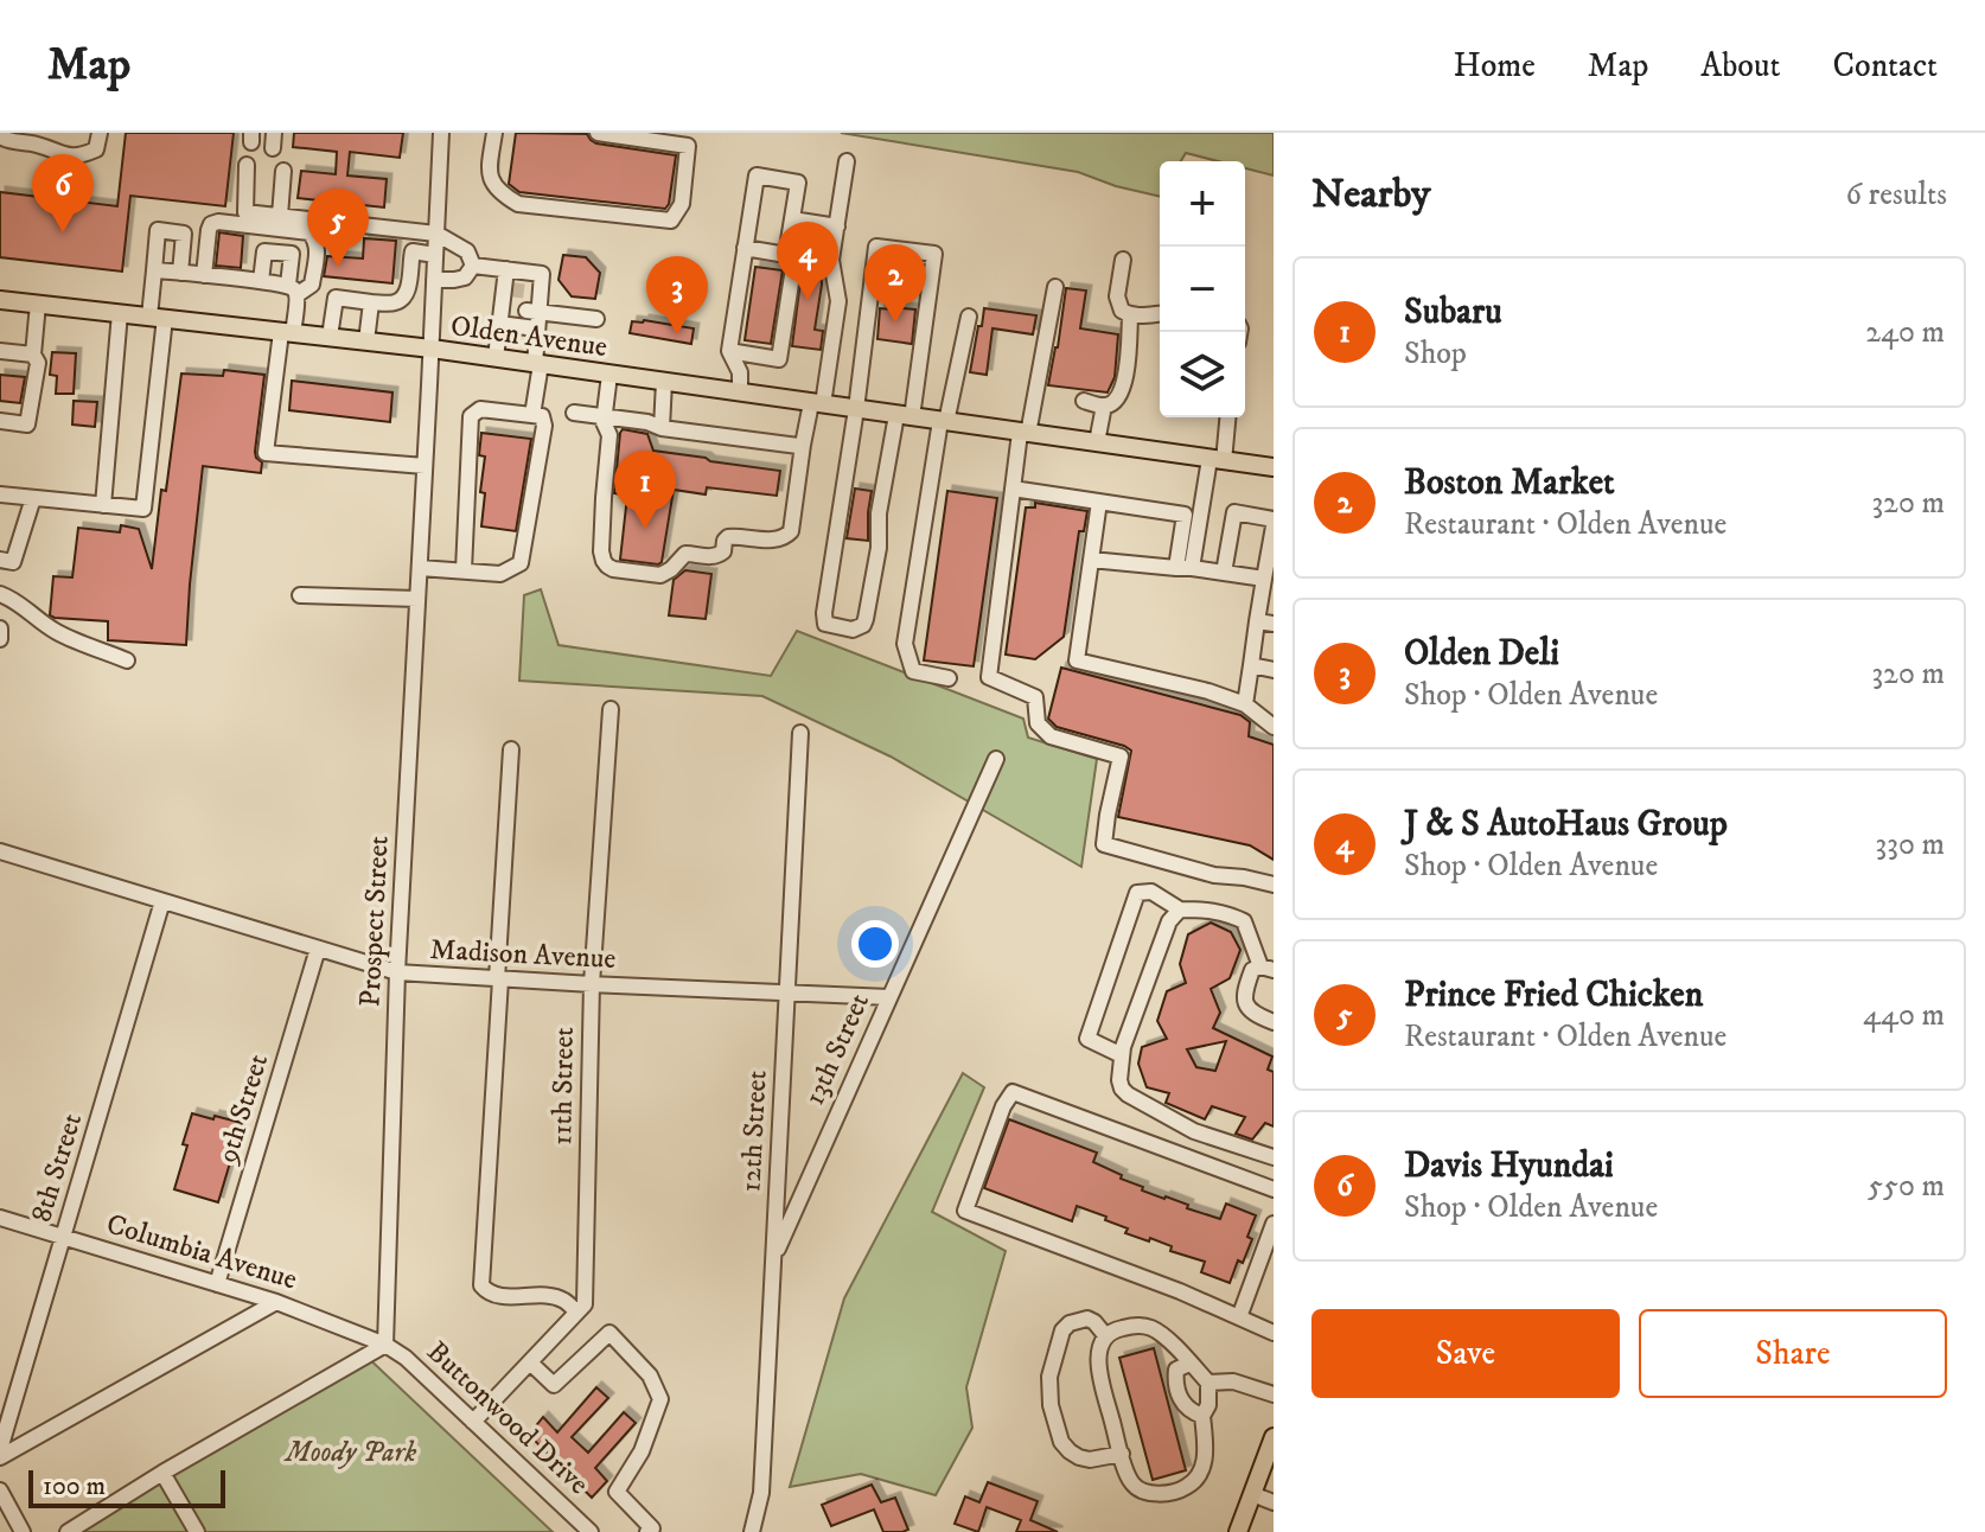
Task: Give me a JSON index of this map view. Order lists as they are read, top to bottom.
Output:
{
  "streets": {
    "main road": ["Olden Avenue"],
    "street": [
      "Prospect Street",
      "Madison Avenue",
      "13th Street",
      "11th Street",
      "9th Street",
      "12th Street",
      "8th Street",
      "Columbia Avenue",
      "Buttonwood Drive"
    ]
  },
  "crossings": [
    ["Olden Avenue", "Prospect Street"],
    ["Prospect Street", "Madison Avenue"],
    ["Prospect Street", "Columbia Avenue"],
    ["Prospect Street", "Buttonwood Drive"],
    ["Madison Avenue", "13th Street"],
    ["Madison Avenue", "11th Street"],
    ["Madison Avenue", "9th Street"],
    ["Madison Avenue", "12th Street"],
    ["Madison Avenue", "8th Street"],
    ["13th Street", "12th Street"],
    ["9th Street", "Columbia Avenue"],
    ["8th Street", "Columbia Avenue"],
    ["Columbia Avenue", "Buttonwood Drive"]
  ],
  "parks": ["Moody Park"],
  "scale_bar": "100 m",
  "page": {
    "header": "Map",
    "nav": [
      "Home",
      "Map",
      "About",
      "Contact"
    ],
    "heading": ["Nearby", "6 results"],
    "pins": [
      "6",
      "5",
      "4",
      "2",
      "3",
      "1"
    ],
    "map_buttons": ["+", "−"],
    "list": [
      {
        "mark": "1",
        "name": "Subaru",
        "note": "Shop",
        "value": "240 m"
      },
      {
        "mark": "2",
        "name": "Boston Market",
        "note": "Restaurant · Olden Avenue",
        "value": "320 m"
      },
      {
        "mark": "3",
        "name": "Olden Deli",
        "note": "Shop · Olden Avenue",
        "value": "320 m"
      },
      {
        "mark": "4",
        "name": "J & S AutoHaus Group",
        "note": "Shop · Olden Avenue",
        "value": "330 m"
      },
      {
        "mark": "5",
        "name": "Prince Fried Chicken",
        "note": "Restaurant · Olden Avenue",
        "value": "440 m"
      },
      {
        "mark": "6",
        "name": "Davis Hyundai",
        "note": "Shop · Olden Avenue",
        "value": "550 m"
      }
    ],
    "buttons": ["Save", "Share"],
    "scale": "100 m"
  }
}
